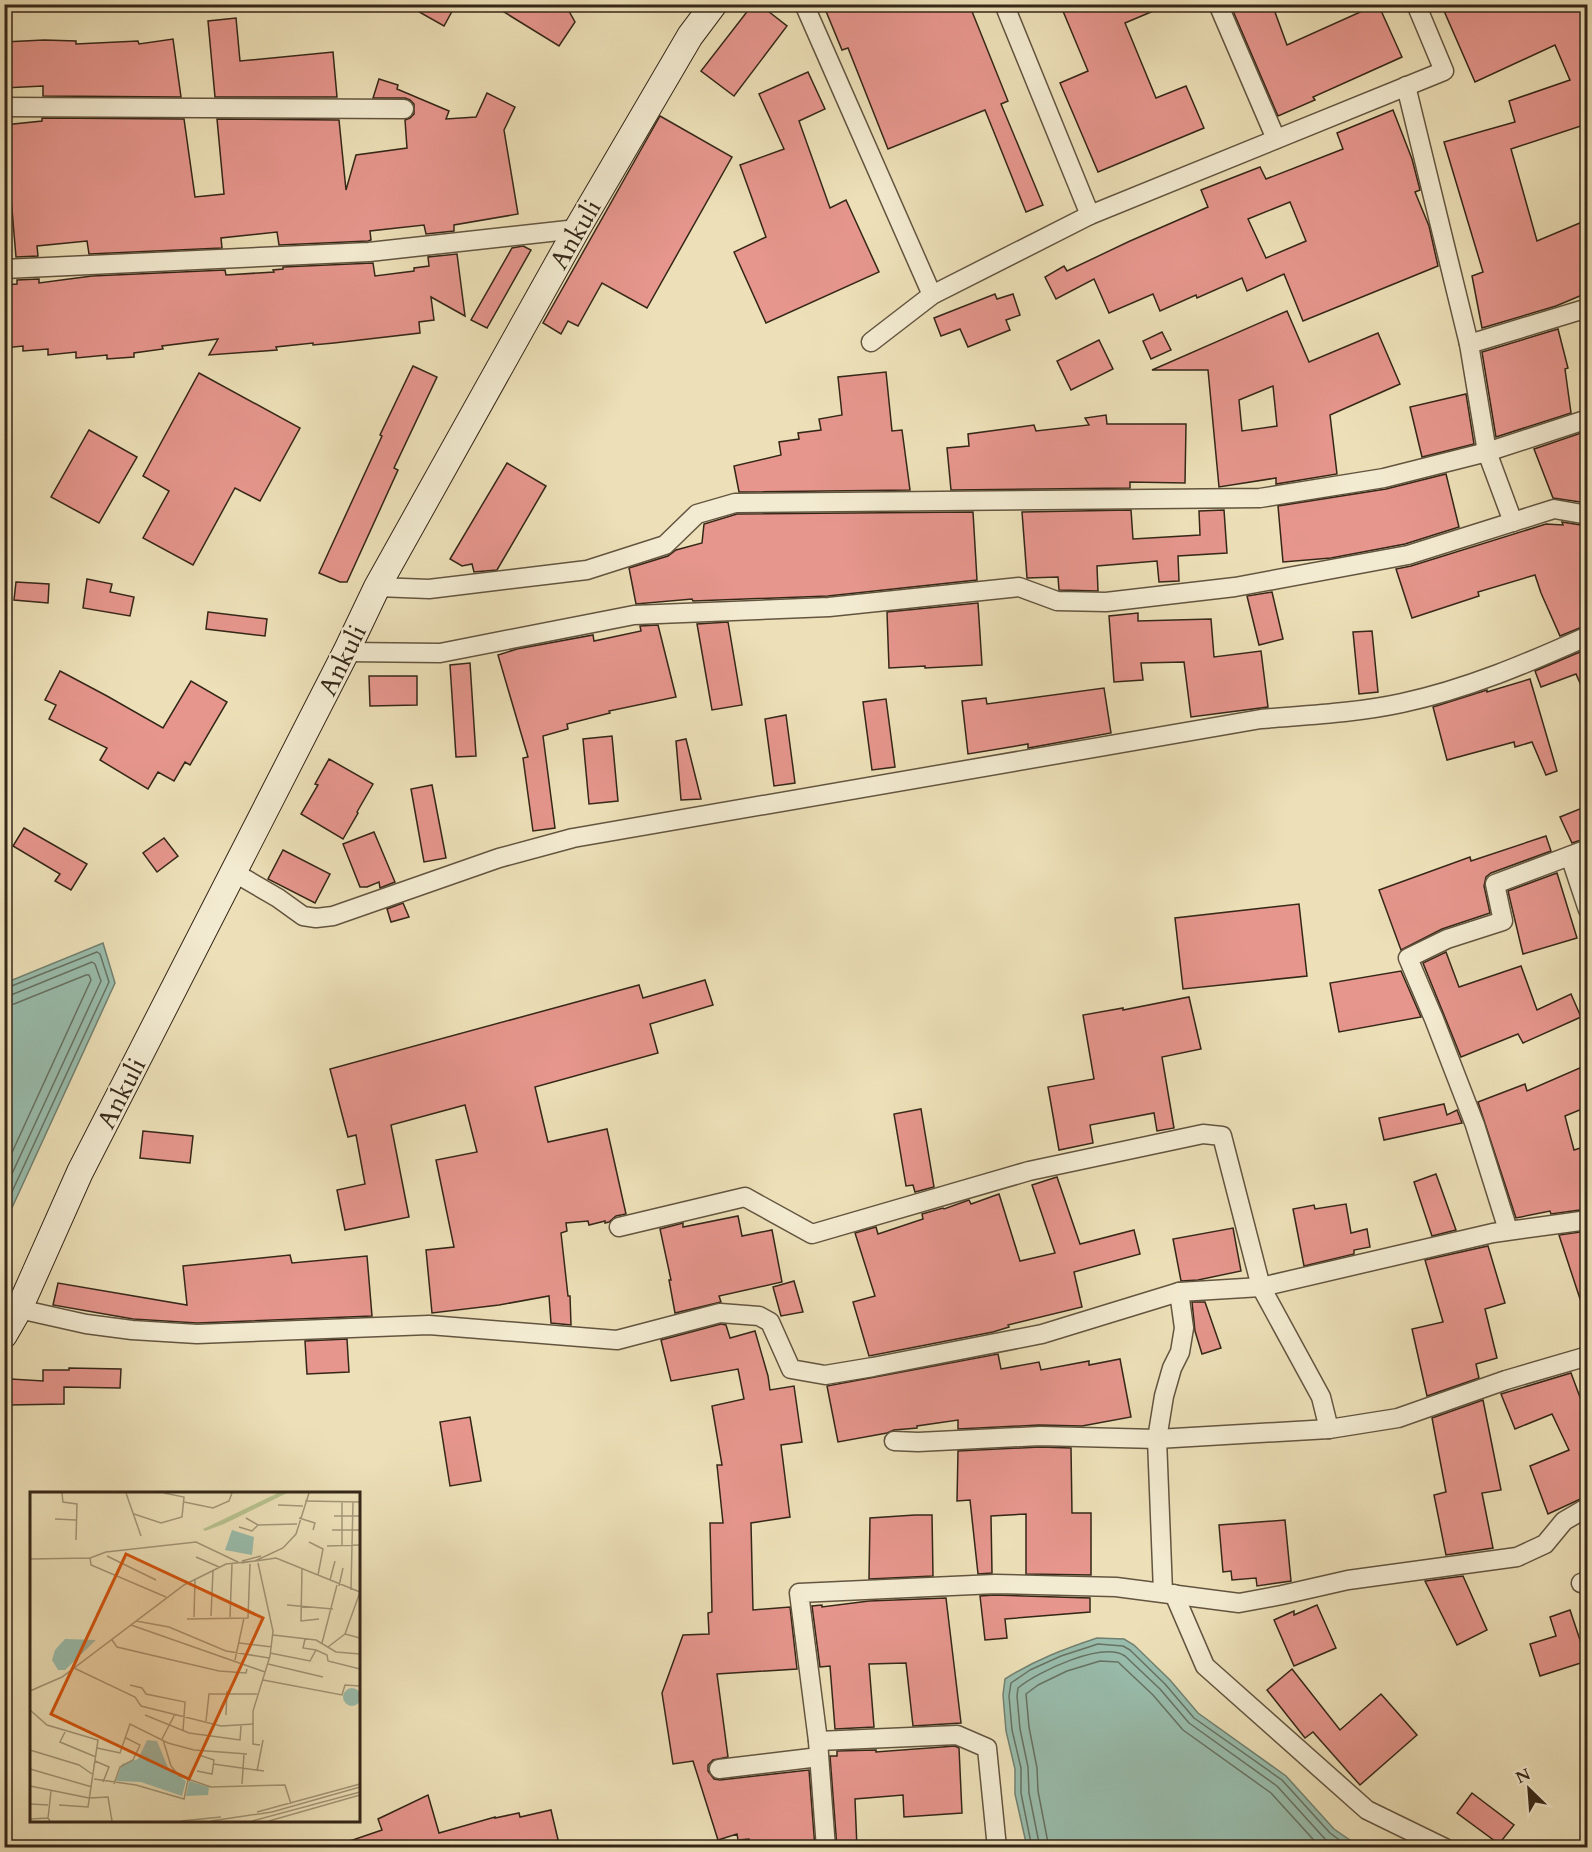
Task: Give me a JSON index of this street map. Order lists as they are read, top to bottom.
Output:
{
  "streets": {
    "main road": ["Ankuli"]
  },
  "north": "top left"
}
